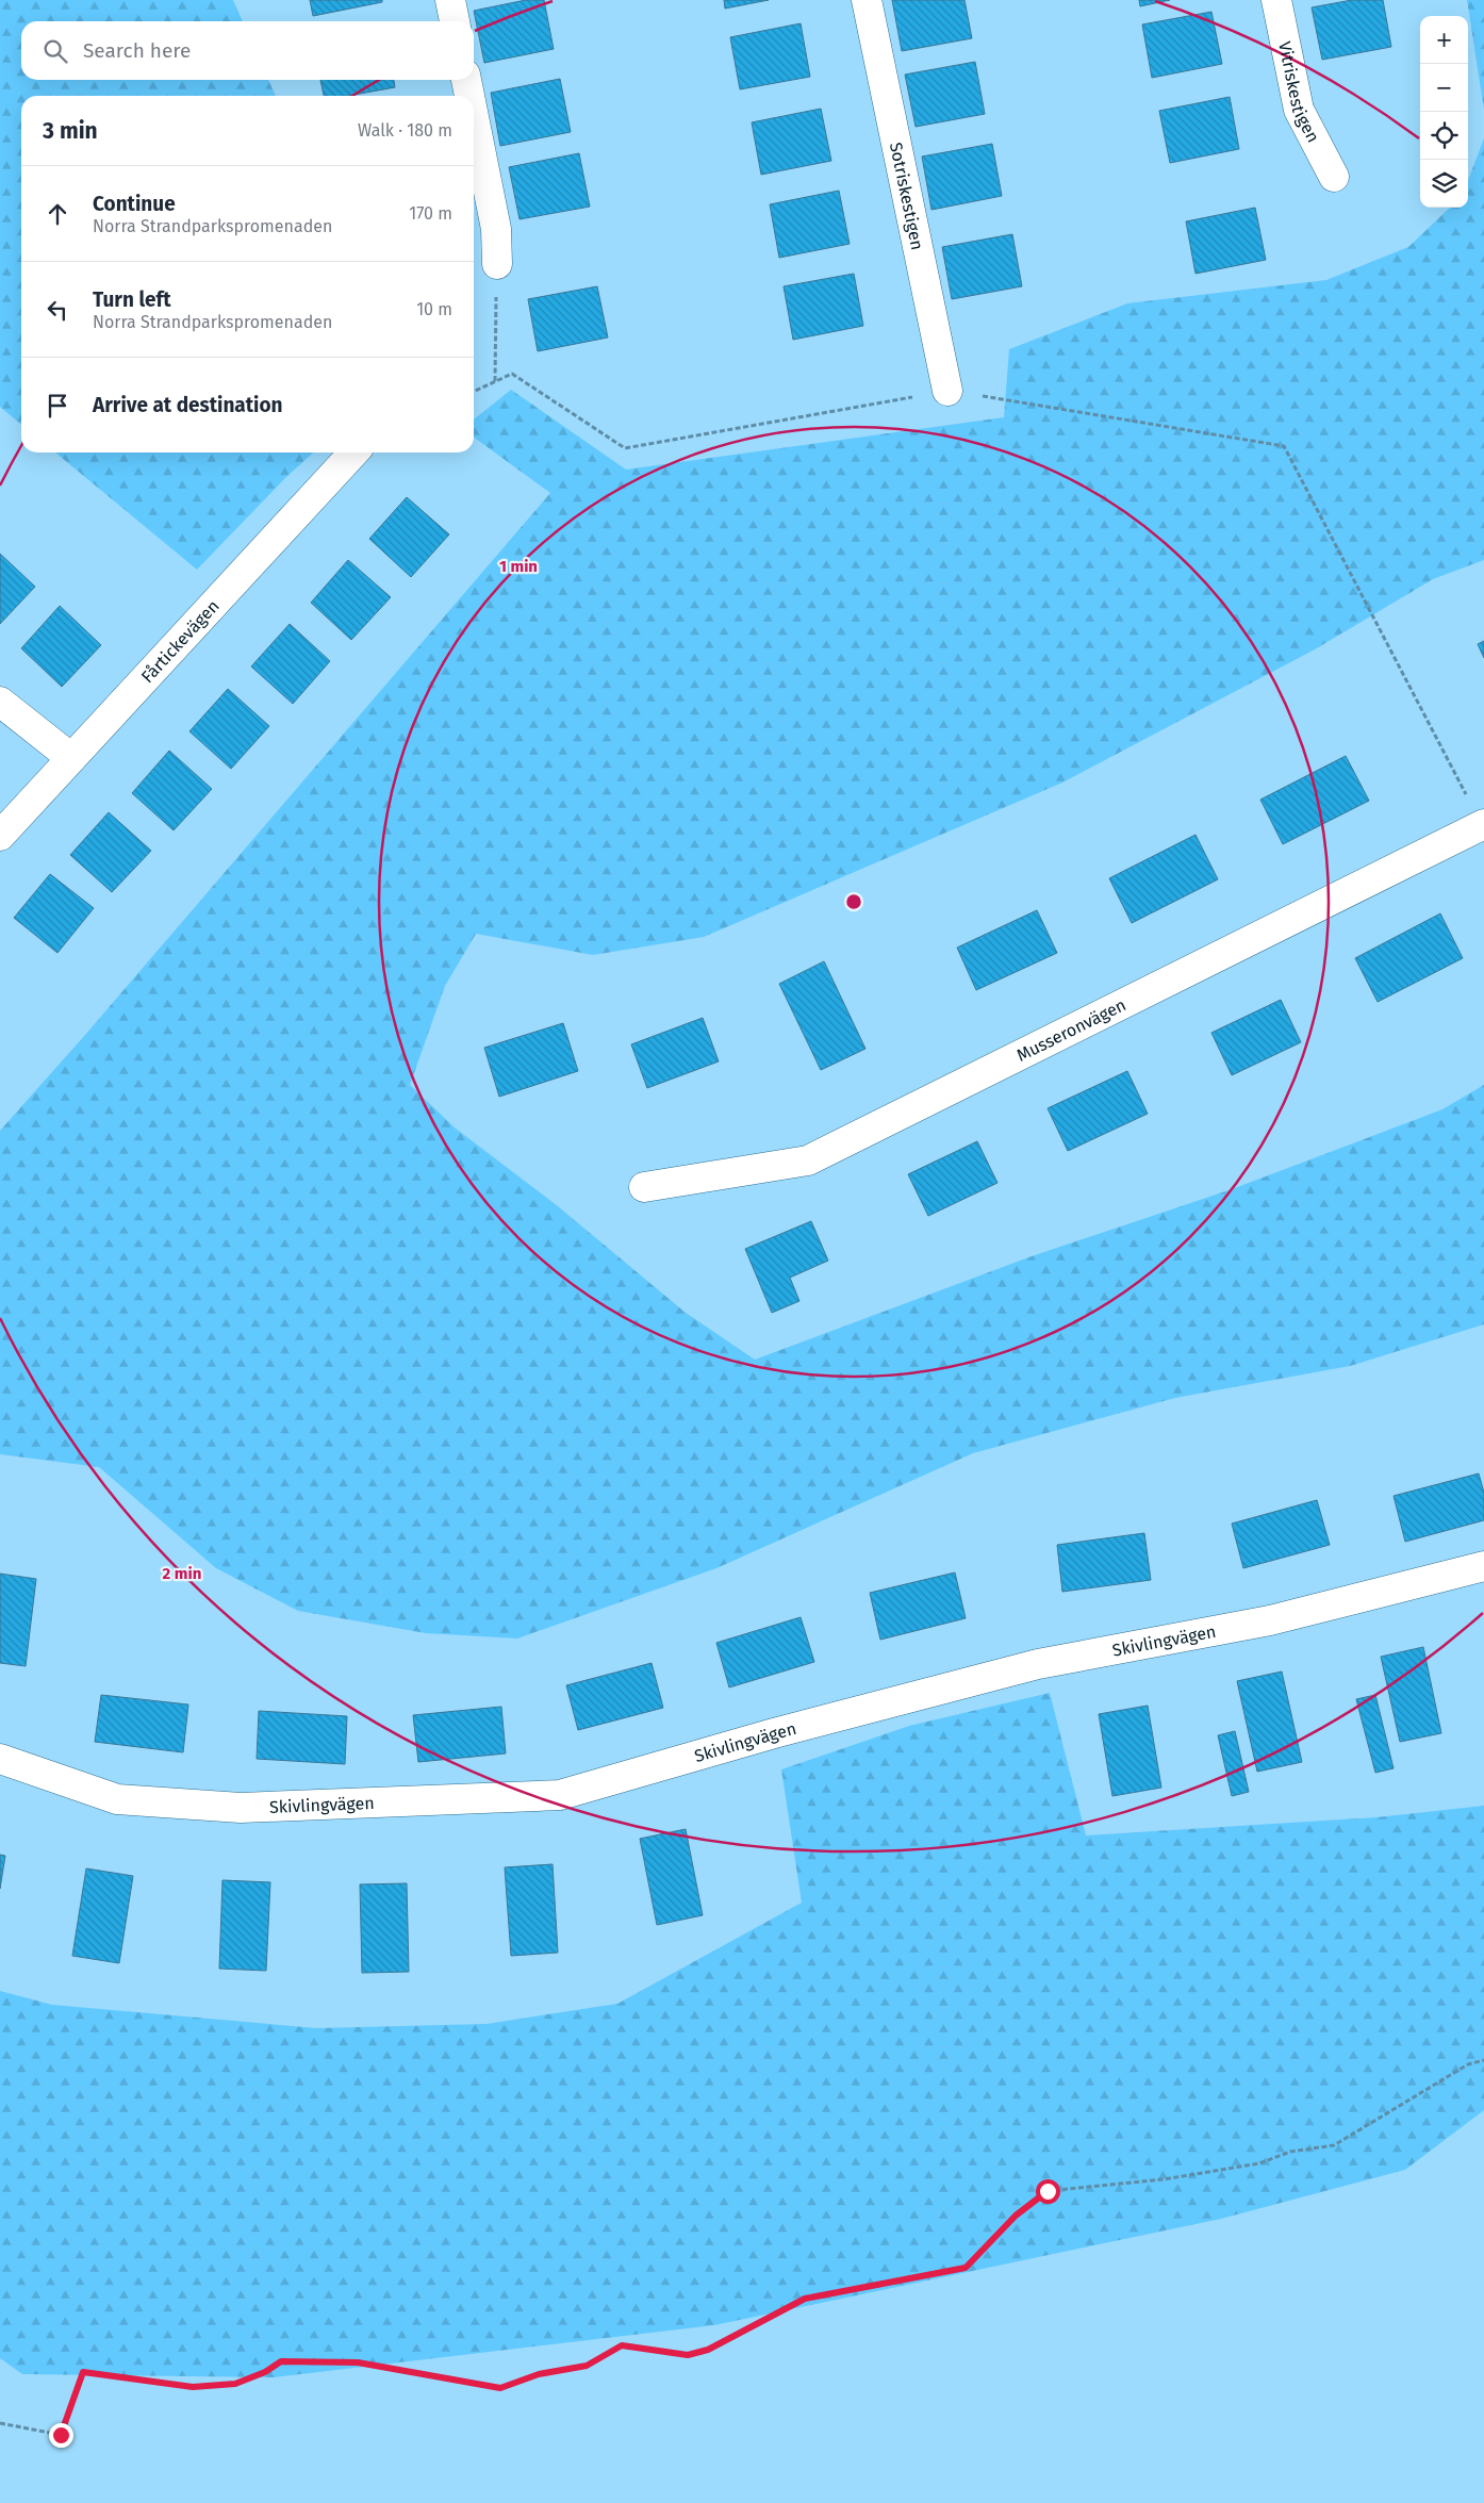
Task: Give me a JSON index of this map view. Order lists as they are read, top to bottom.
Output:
{
  "streets": {
    "street": [
      "Vitriskestigen",
      "Sotriskestigen",
      "Fårtickevägen",
      "Musseronvägen",
      "Skivlingvägen"
    ]
  },
  "page": {
    "map_buttons": ["+", "−"],
    "search": "Search here",
    "heading": ["3 min", "Walk · 180 m"],
    "list": [
      ["Continue", "Norra Strandparkspromenaden", "170 m"],
      ["Turn left", "Norra Strandparkspromenaden", "10 m"],
      "Arrive at destination"
    ]
  },
  "rings": ["1 min", "2 min"]
}
